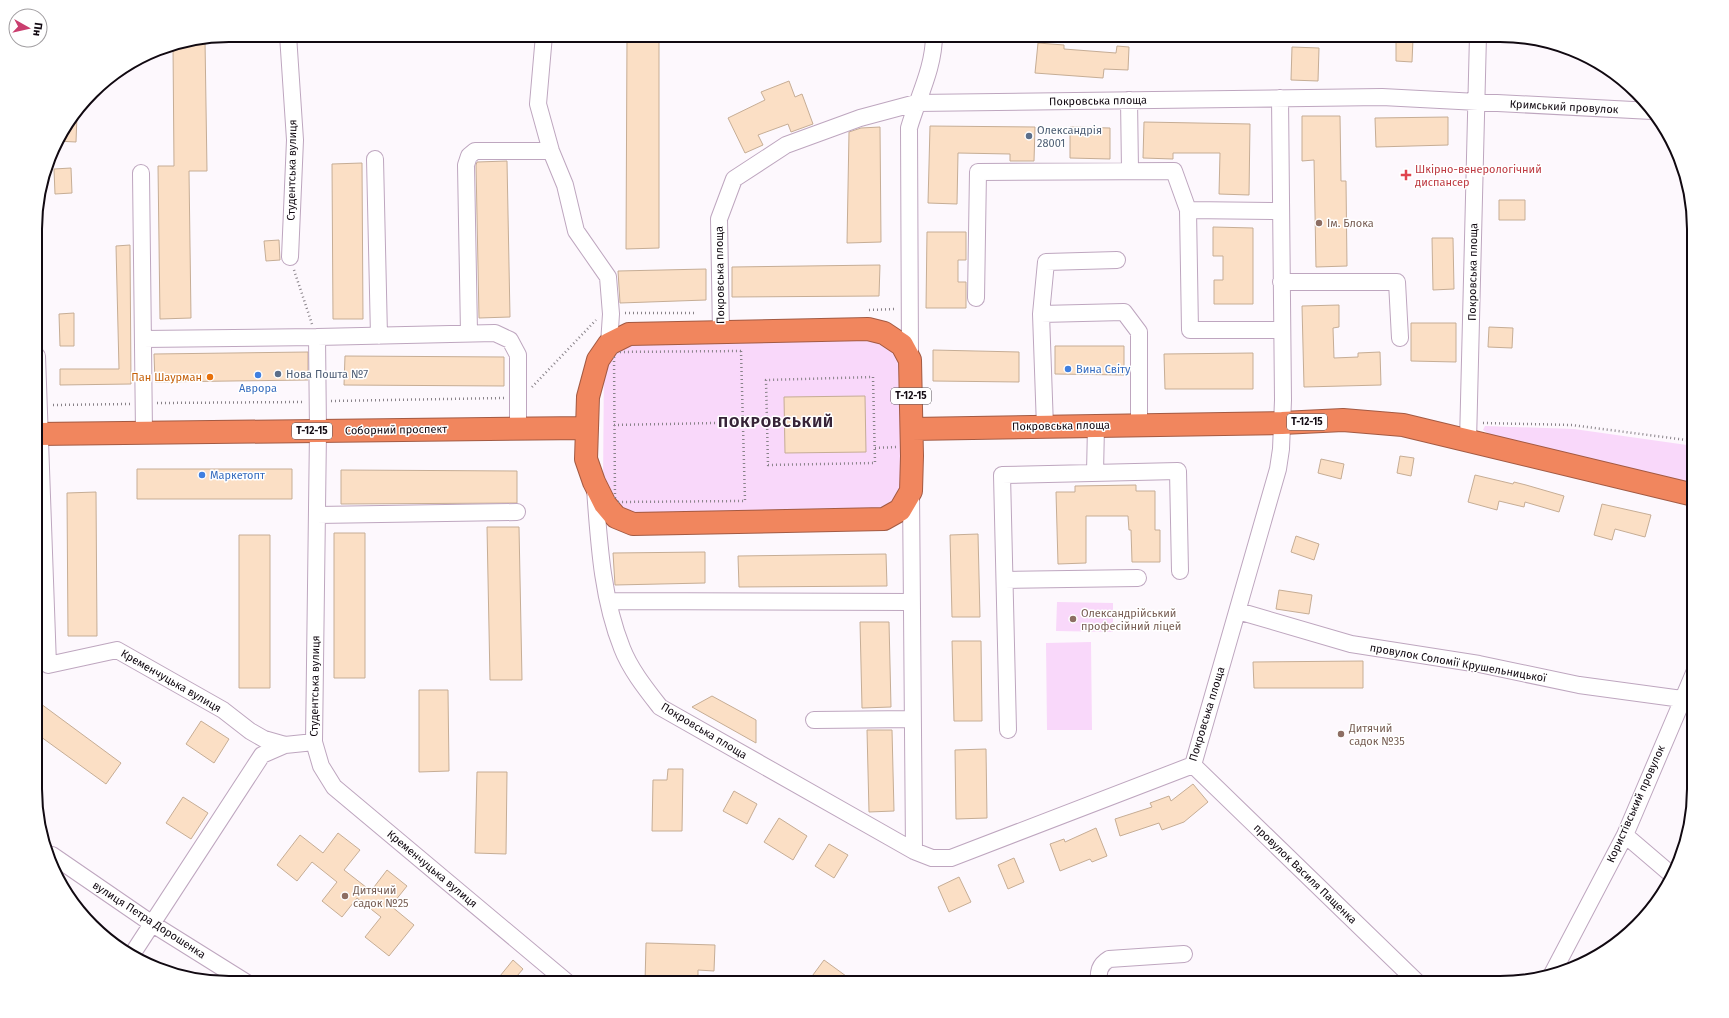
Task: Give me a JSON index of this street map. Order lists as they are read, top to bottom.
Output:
{
  "streets": {
    "highway": ["Покровська площа", "Т-12-15", "Соборний проспект"],
    "street": [
      "Кримський провулок",
      "Студентська вулиця",
      "провулок Соломії Крушельницької",
      "Кременчуцька вулиця",
      "Користівський провулок",
      "провулок Василя Пащенка",
      "вулиця Петра Дорошенка"
    ]
  },
  "crossings": [
    ["Покровська площа", "Кримський провулок"],
    ["Покровська площа", "Соборний проспект"],
    ["Покровська площа", "провулок Соломії Крушельницької"],
    ["Покровська площа", "провулок Василя Пащенка"],
    ["Студентська вулиця", "Соборний проспект"],
    ["Студентська вулиця", "Кременчуцька вулиця"],
    ["Студентська вулиця", "вулиця Петра Дорошенка"],
    ["провулок Соломії Крушельницької", "Користівський провулок"]
  ],
  "districts": ["ПОКРОВСЬКИЙ"],
  "places": {
    "other": [
      "Олександрія 28001",
      "Ім. Блока",
      "Вина Світу",
      "Нова Пошта №7",
      "Аврора",
      "Пан Шаурман",
      "Маркетопт",
      "Олександрійський професійний ліцей",
      "Дитячий садок №35",
      "Дитячий садок №25"
    ],
    "health": ["Шкірно-венерологічний диспансер"]
  },
  "north": "right"
}
